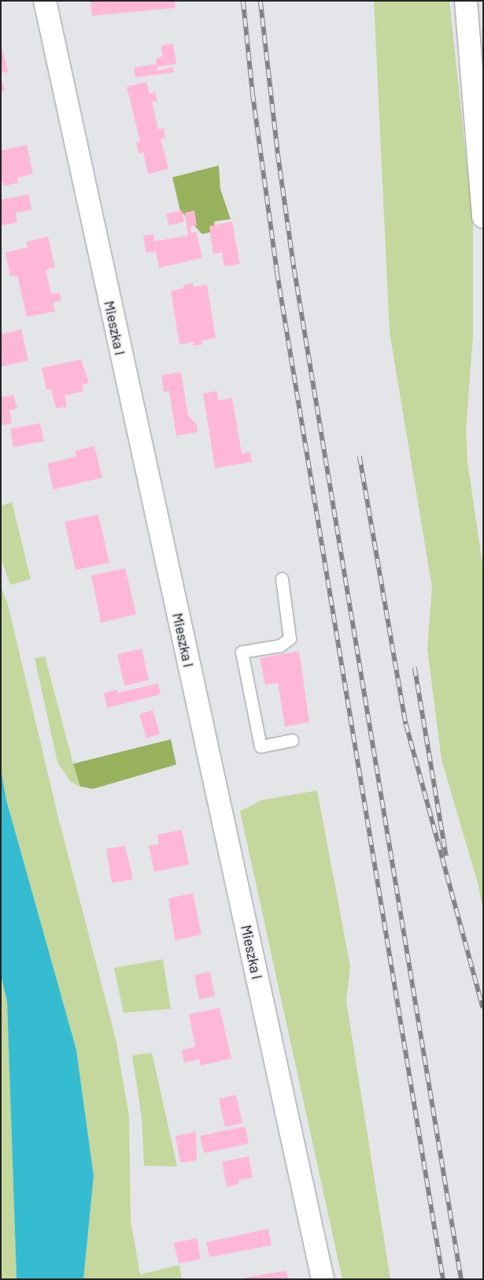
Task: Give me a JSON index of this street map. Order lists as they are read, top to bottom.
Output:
{
  "streets": {
    "street": ["Mieszka I"]
  }
}
